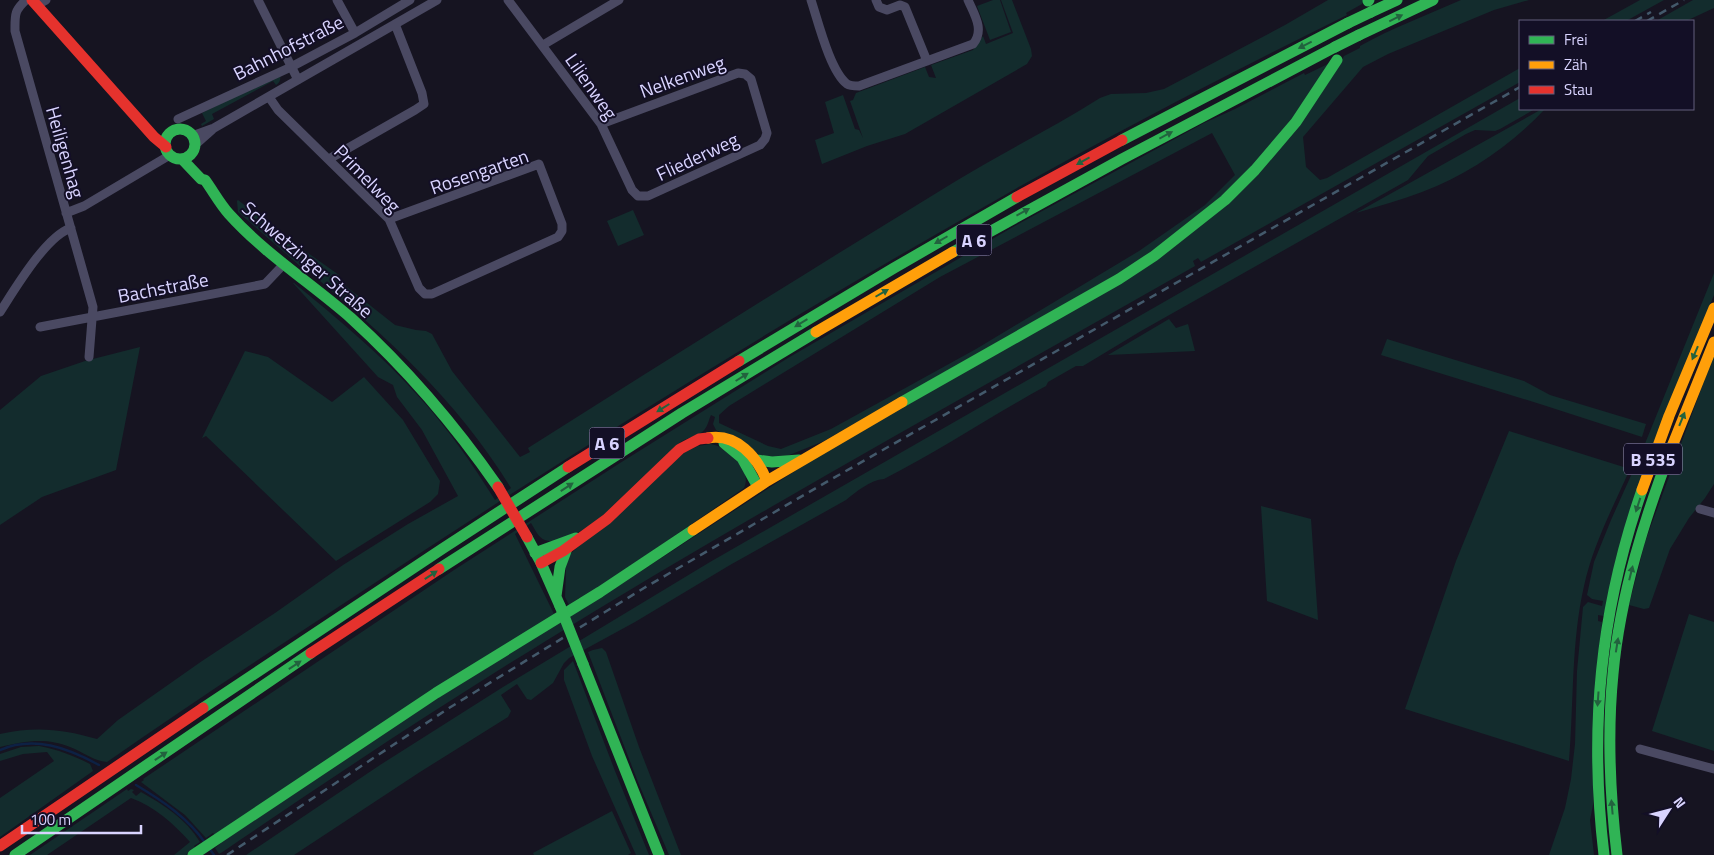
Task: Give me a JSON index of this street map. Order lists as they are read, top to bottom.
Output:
{
  "streets": {
    "main road": ["A 6", "Schwetzinger Straße", "B 535"],
    "street": [
      "Bahnhofstraße",
      "Nelkenweg",
      "Lilienweg",
      "Heiligenhag",
      "Fliederweg",
      "Rosengarten",
      "Primelweg",
      "Bachstraße"
    ]
  },
  "crossings": [
    ["Bahnhofstraße", "Primelweg"],
    ["Bahnhofstraße", "Schwetzinger Straße"],
    ["Nelkenweg", "Lilienweg"],
    ["Nelkenweg", "Fliederweg"],
    ["Lilienweg", "Fliederweg"],
    ["Heiligenhag", "Bachstraße"],
    ["Rosengarten", "Primelweg"],
    ["Schwetzinger Straße", "Bachstraße"]
  ],
  "legend": ["Frei", "Zäh", "Stau"],
  "scale_bar": "100 m",
  "north": "top right"
}
